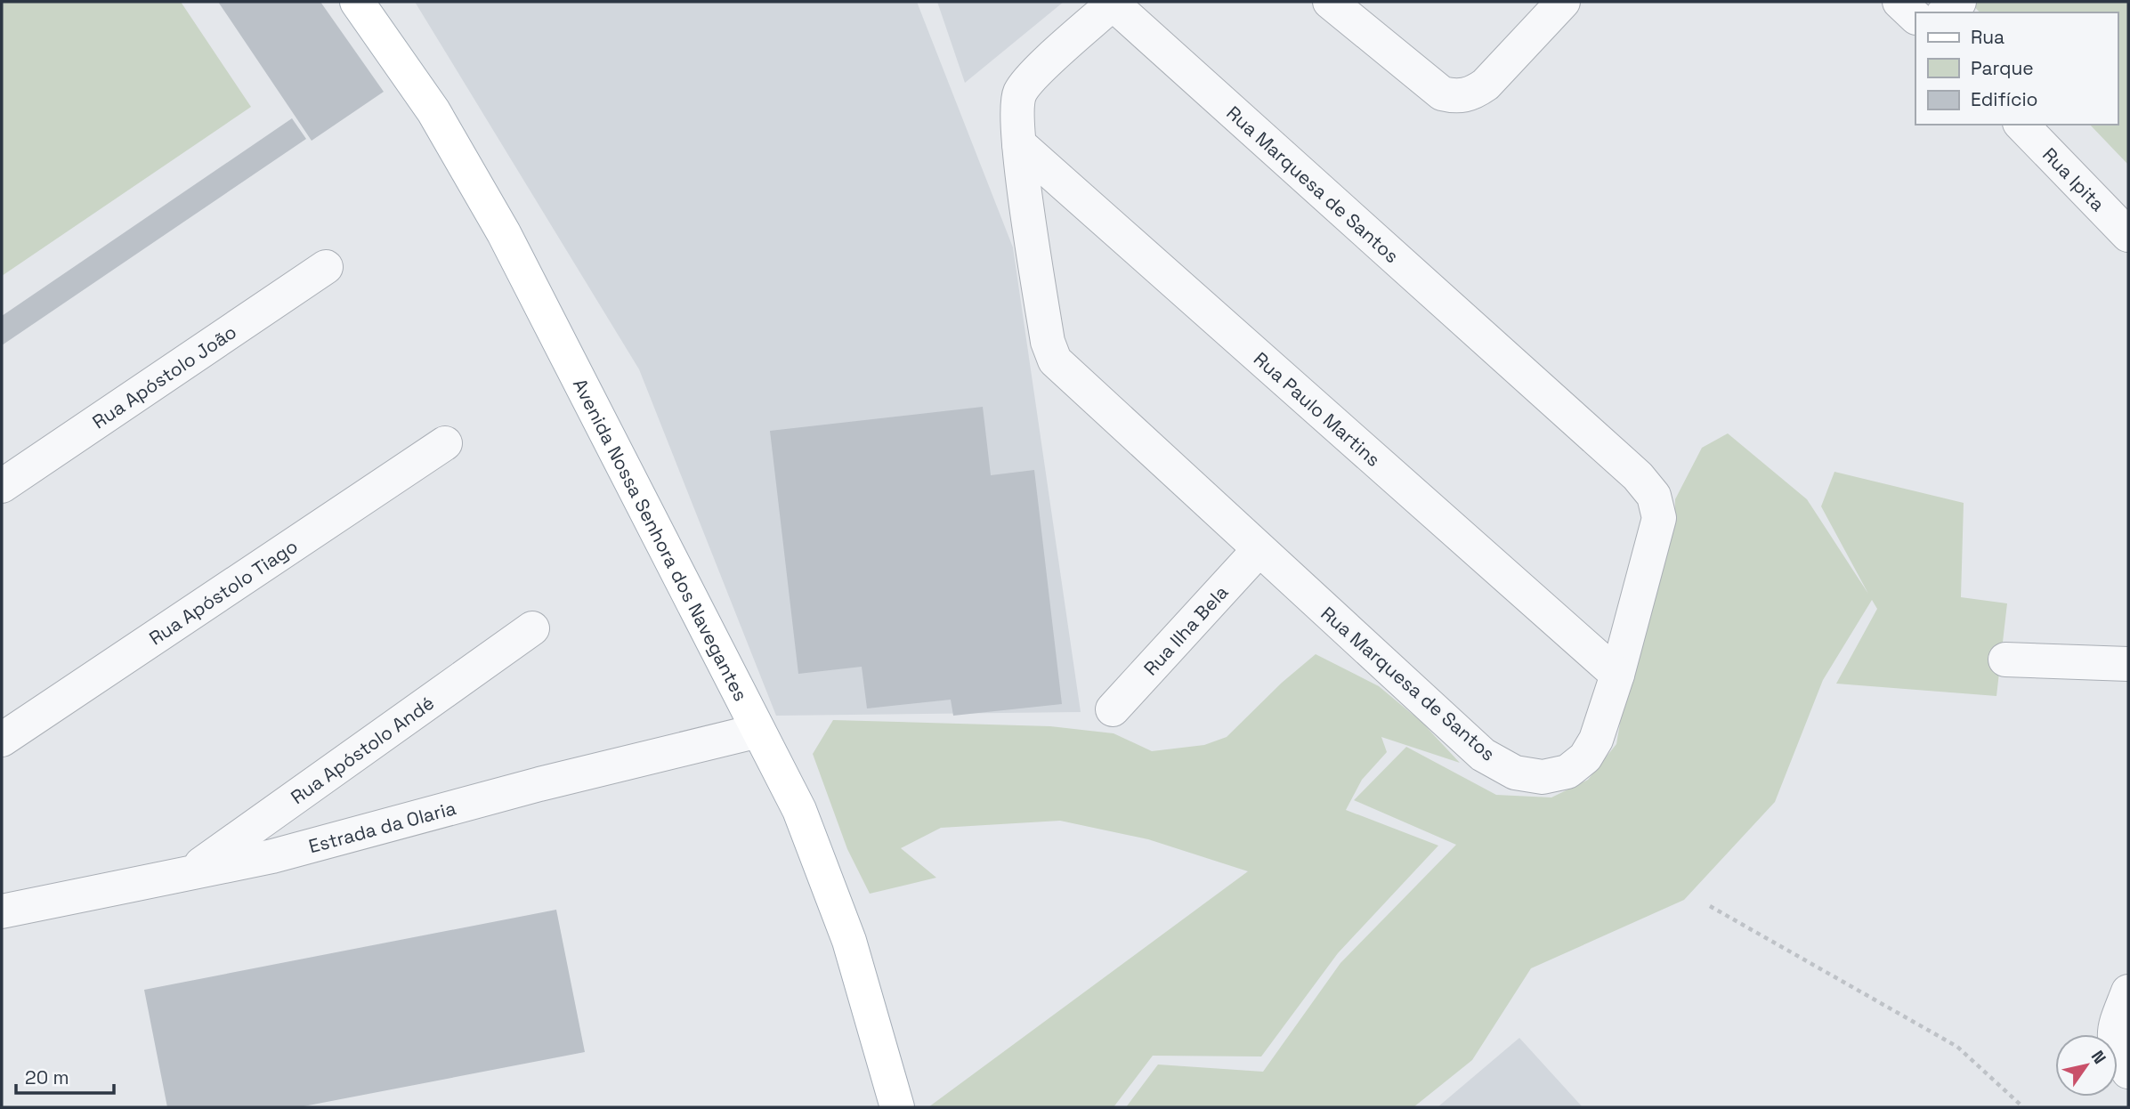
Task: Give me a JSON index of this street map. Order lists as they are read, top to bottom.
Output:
{
  "streets": {
    "main road": ["Avenida Nossa Senhora dos Navegantes"],
    "street": [
      "Rua Ipita",
      "Rua Marquesa de Santos",
      "Rua Apóstolo João",
      "Rua Paulo Martins",
      "Rua Apóstolo Tiago",
      "Rua Ilha Bela",
      "Rua Apóstolo Andé",
      "Estrada da Olaria"
    ]
  },
  "crossings": [
    ["Rua Marquesa de Santos", "Rua Paulo Martins"],
    ["Rua Marquesa de Santos", "Rua Ilha Bela"],
    ["Avenida Nossa Senhora dos Navegantes", "Estrada da Olaria"],
    ["Rua Apóstolo Andé", "Estrada da Olaria"]
  ],
  "legend": ["Rua", "Parque", "Edifício"],
  "scale_bar": "20 m",
  "north": "top right"
}
